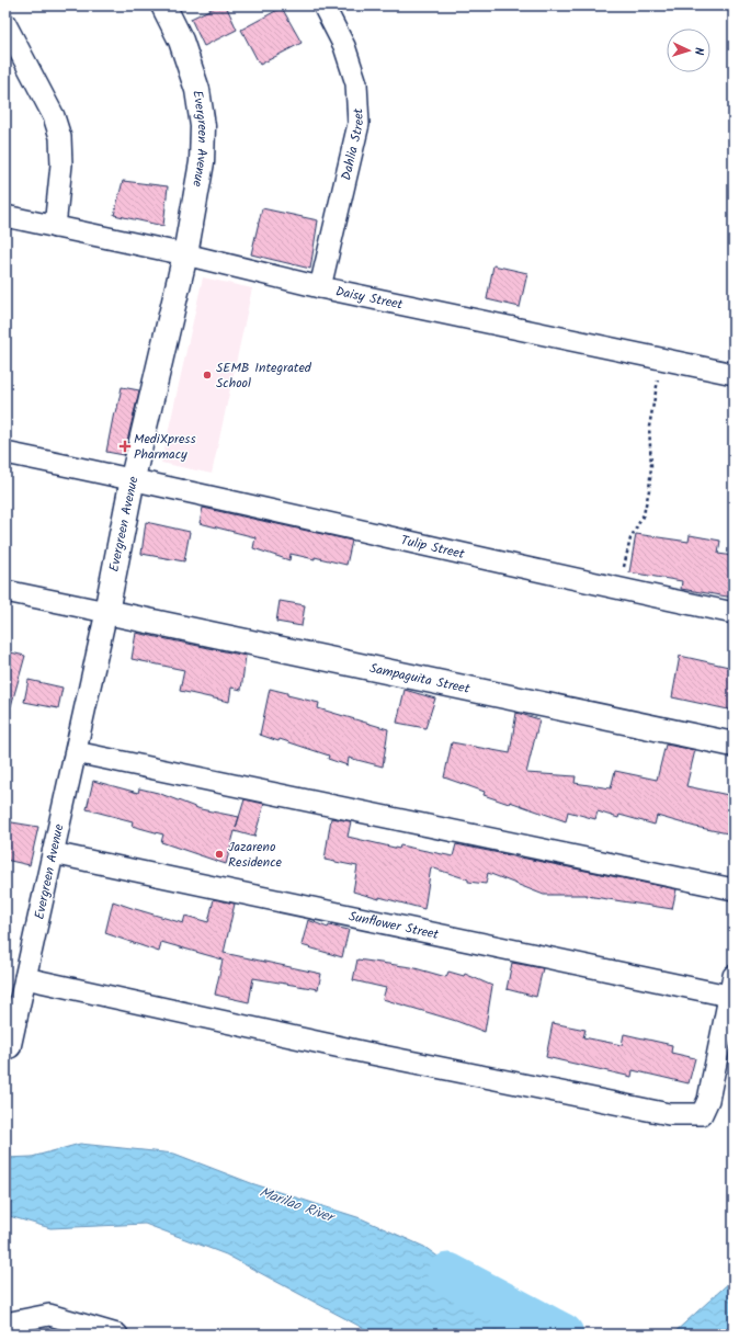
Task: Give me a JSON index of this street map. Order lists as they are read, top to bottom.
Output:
{
  "streets": {
    "street": [
      "Evergreen Avenue",
      "Dahlia Street",
      "Daisy Street",
      "Tulip Street",
      "Sampaguita Street",
      "Sunflower Street"
    ]
  },
  "crossings": [
    ["Evergreen Avenue", "Daisy Street"],
    ["Evergreen Avenue", "Tulip Street"],
    ["Evergreen Avenue", "Sampaguita Street"],
    ["Evergreen Avenue", "Sunflower Street"],
    ["Dahlia Street", "Daisy Street"]
  ],
  "water": ["Marilao River"],
  "places": {
    "other": ["SEMB Integrated School", "Jazareno Residence"],
    "health": ["MediXpress Pharmacy"]
  },
  "north": "right"
}
